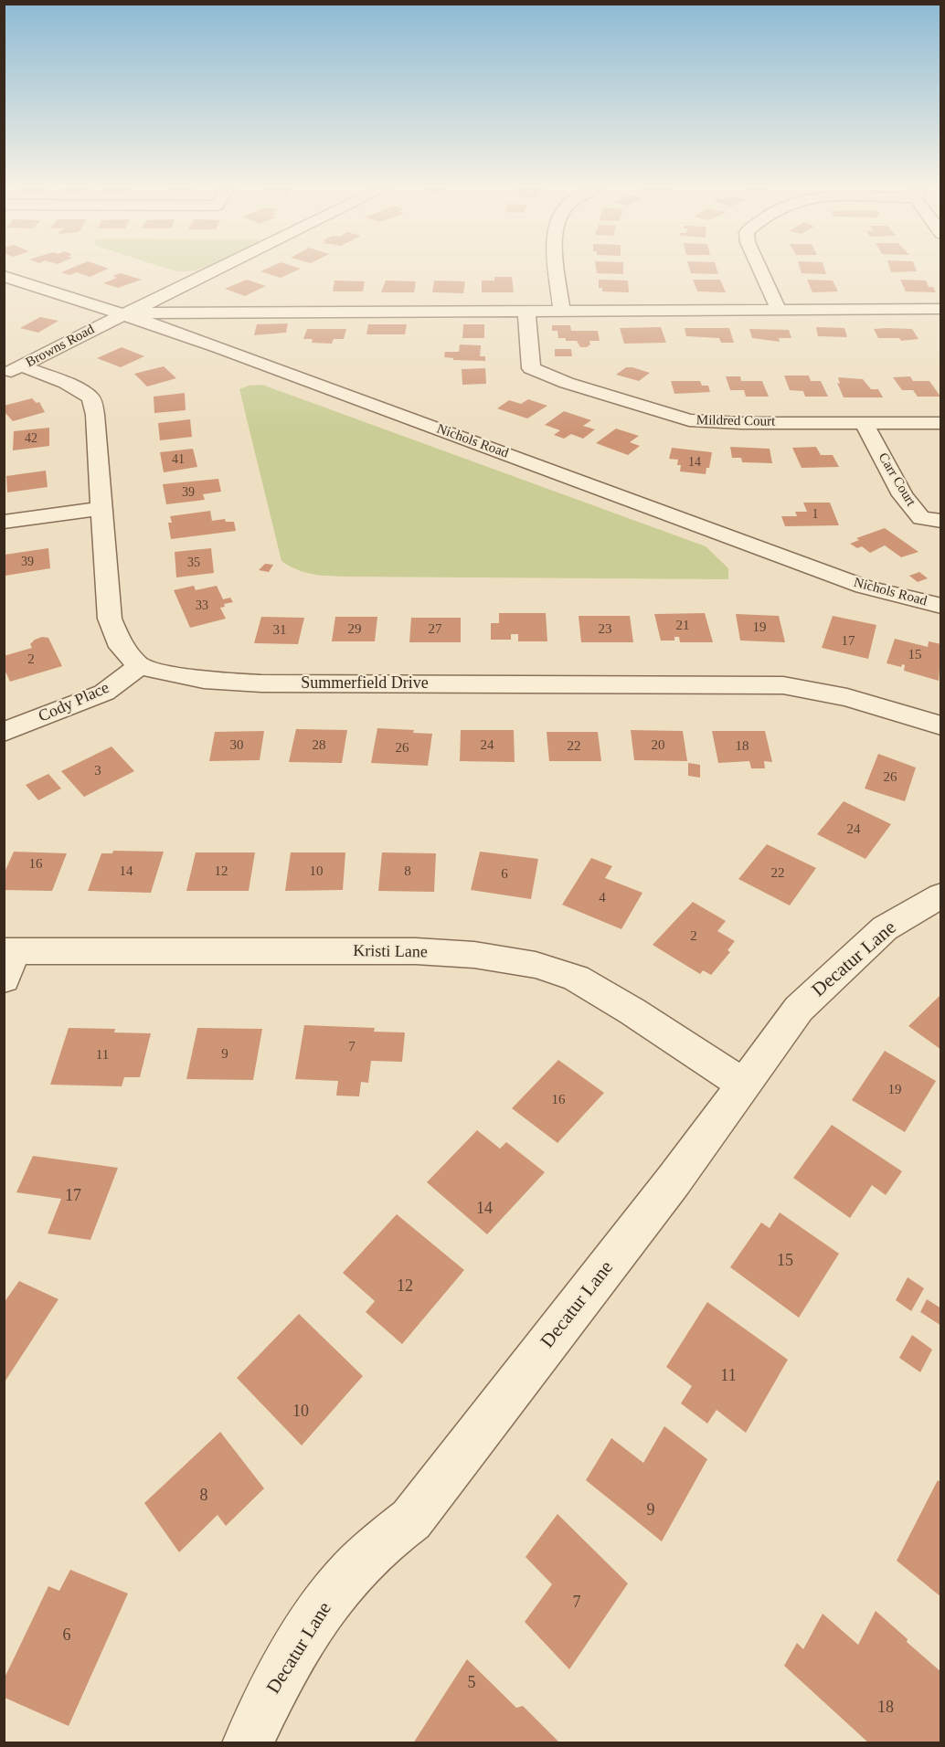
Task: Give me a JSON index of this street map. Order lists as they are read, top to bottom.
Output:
{
  "streets": {
    "street": [
      "Browns Road",
      "Mildred Court",
      "Nichols Road",
      "Carr Court",
      "Summerfield Drive",
      "Cody Place",
      "Kristi Lane",
      "Decatur Lane"
    ]
  },
  "crossings": [
    ["Browns Road", "Nichols Road"],
    ["Mildred Court", "Carr Court"],
    ["Summerfield Drive", "Cody Place"],
    ["Kristi Lane", "Decatur Lane"]
  ],
  "house_numbers": [
    "42",
    "41",
    "14",
    "39",
    "1",
    "39",
    "35",
    "33",
    "21",
    "19",
    "29",
    "27",
    "23",
    "31",
    "17",
    "15",
    "2",
    "30",
    "28",
    "24",
    "20",
    "22",
    "18",
    "26",
    "3",
    "26",
    "24",
    "16",
    "14",
    "12",
    "10",
    "8",
    "22",
    "6",
    "4",
    "2",
    "7",
    "9",
    "11",
    "19",
    "16",
    "17",
    "14",
    "15",
    "12",
    "11",
    "10",
    "8",
    "9",
    "7",
    "6",
    "5",
    "18"
  ]
}
